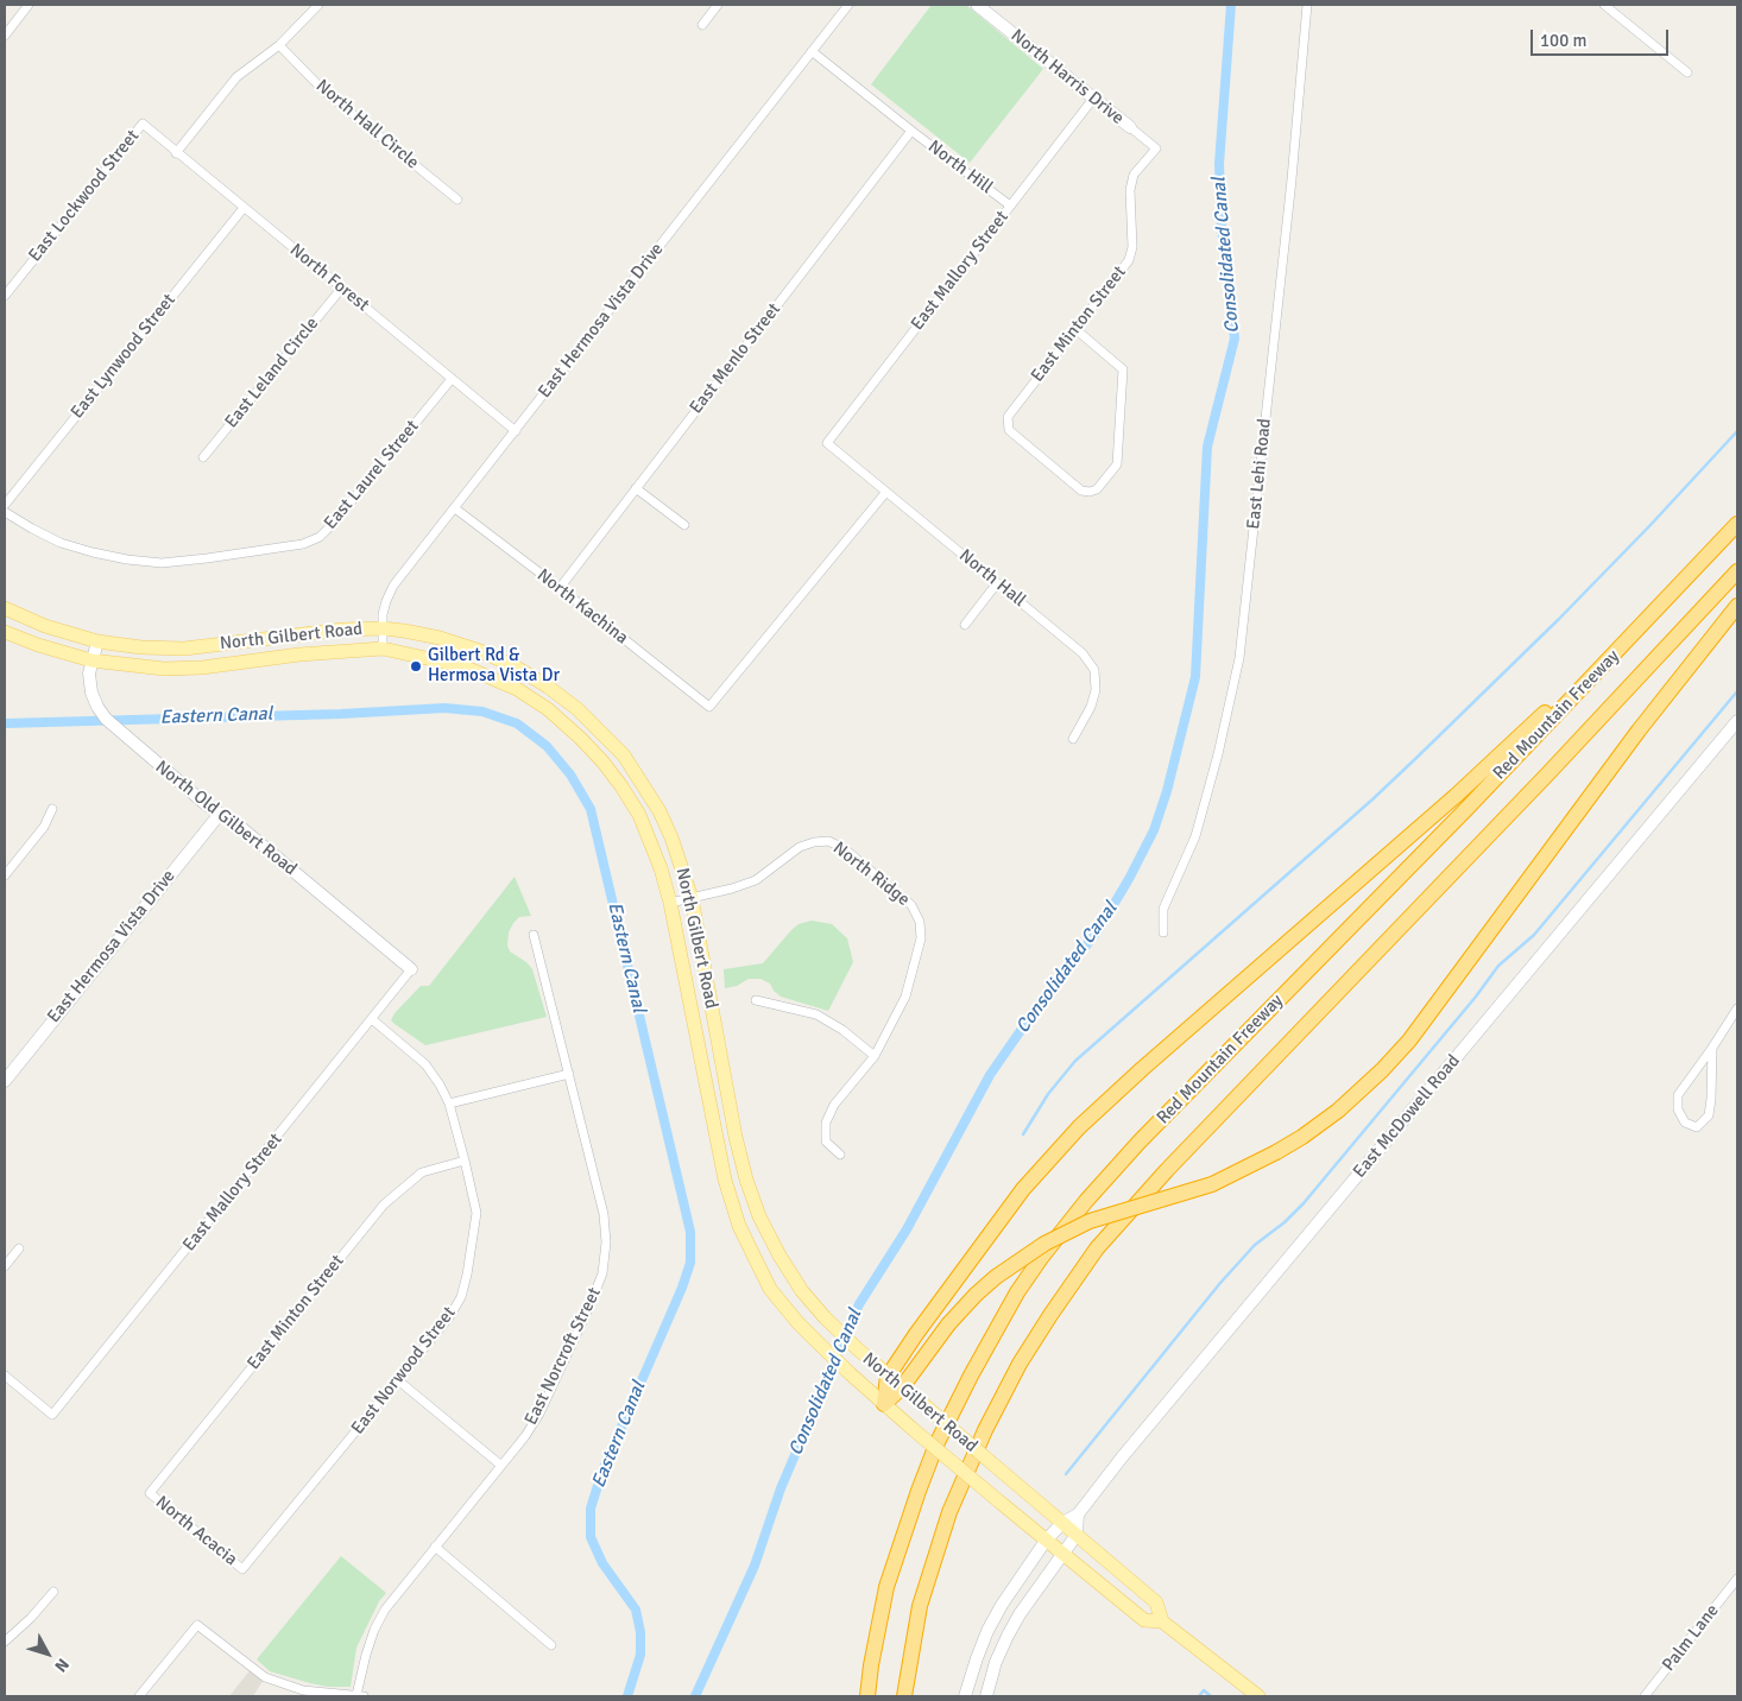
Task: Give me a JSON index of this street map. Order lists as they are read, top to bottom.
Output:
{
  "streets": {
    "highway": ["Red Mountain Freeway"],
    "main road": ["North Gilbert Road"],
    "street": [
      "North Harris Drive",
      "North Hall Circle",
      "North Hill",
      "East Lockwood Street",
      "East Mallory Street",
      "North Forest",
      "East Hermosa Vista Drive",
      "East Minton Street",
      "East Lynwood Street",
      "East Menlo Street",
      "East Leland Circle",
      "East Lehi Road",
      "East Laurel Street",
      "North Hall",
      "North Kachina",
      "North Old Gilbert Road",
      "North Ridge",
      "East McDowell Road",
      "East Norcroft Street",
      "East Norwood Street",
      "North Acacia",
      "Palm Lane"
    ]
  },
  "crossings": [
    ["North Harris Drive", "East Mallory Street"],
    ["North Harris Drive", "East Minton Street"],
    ["North Hill", "East Mallory Street"],
    ["North Hill", "East Hermosa Vista Drive"],
    ["North Hill", "East Menlo Street"],
    ["East Lockwood Street", "North Forest"],
    ["East Mallory Street", "North Hall"],
    ["East Mallory Street", "North Old Gilbert Road"],
    ["East Mallory Street", "East Norwood Street"],
    ["North Forest", "East Hermosa Vista Drive"],
    ["North Forest", "East Lynwood Street"],
    ["North Forest", "East Leland Circle"],
    ["North Forest", "East Laurel Street"],
    ["East Hermosa Vista Drive", "North Kachina"],
    ["East Hermosa Vista Drive", "North Gilbert Road"],
    ["East Hermosa Vista Drive", "North Old Gilbert Road"],
    ["East Minton Street", "East Norwood Street"],
    ["East Minton Street", "North Acacia"],
    ["East Menlo Street", "North Kachina"],
    ["North Hall", "North Kachina"],
    ["North Gilbert Road", "North Old Gilbert Road"],
    ["North Gilbert Road", "North Ridge"],
    ["North Gilbert Road", "East McDowell Road"],
    ["East Norwood Street", "North Acacia"]
  ],
  "water": ["Consolidated Canal", "Eastern Canal"],
  "places": ["Gilbert Rd & Hermosa Vista Dr"],
  "scale_bar": "100 m",
  "north": "bottom right"
}
